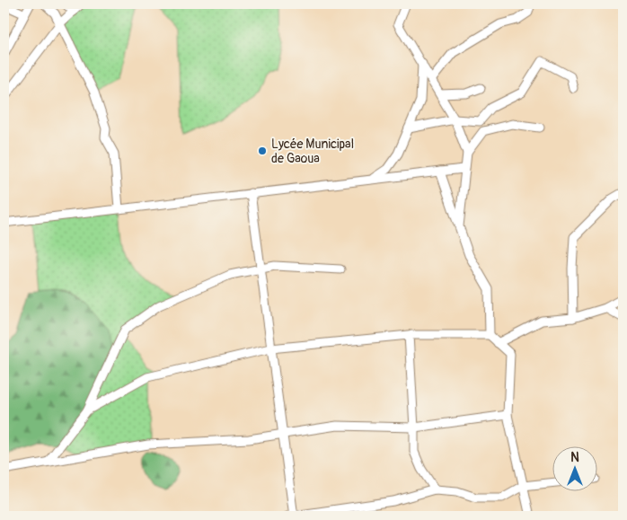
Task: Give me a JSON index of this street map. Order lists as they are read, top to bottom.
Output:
{
  "places": ["Lycée Municipal de Gaoua"],
  "north": "top"
}
